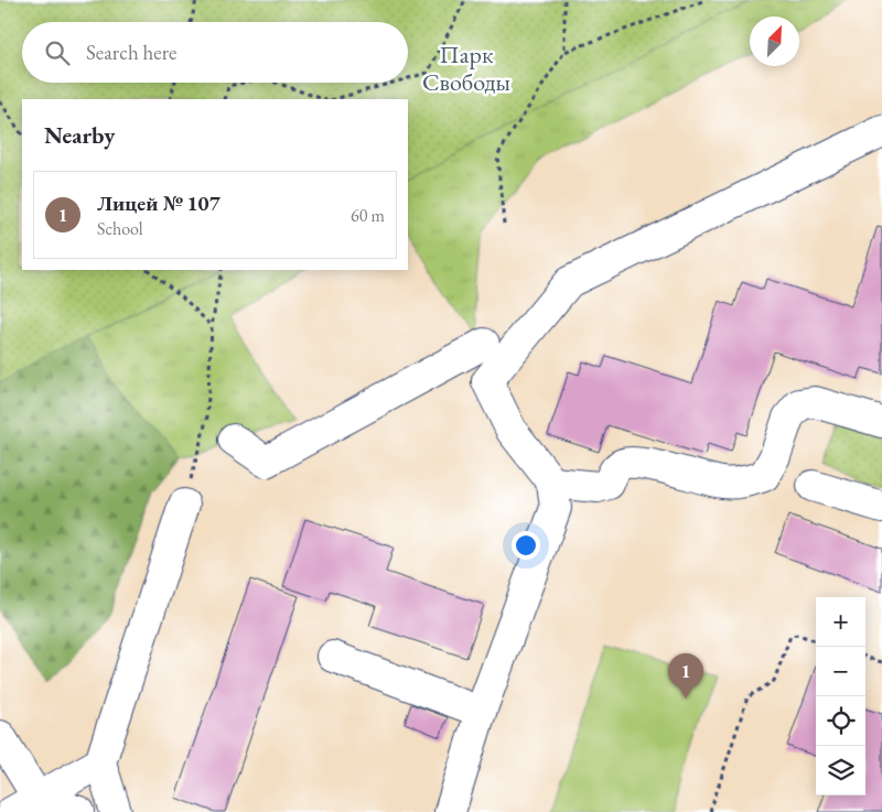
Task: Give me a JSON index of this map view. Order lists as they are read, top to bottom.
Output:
{
  "parks": ["Парк Свободы"],
  "north": "top right",
  "page": {
    "search": "Search here",
    "heading": "Nearby",
    "list": [
      {
        "mark": "1",
        "name": "Лицей № 107",
        "note": "School",
        "value": "60 m"
      }
    ],
    "map_buttons": ["+", "−"],
    "pins": "1"
  }
}
